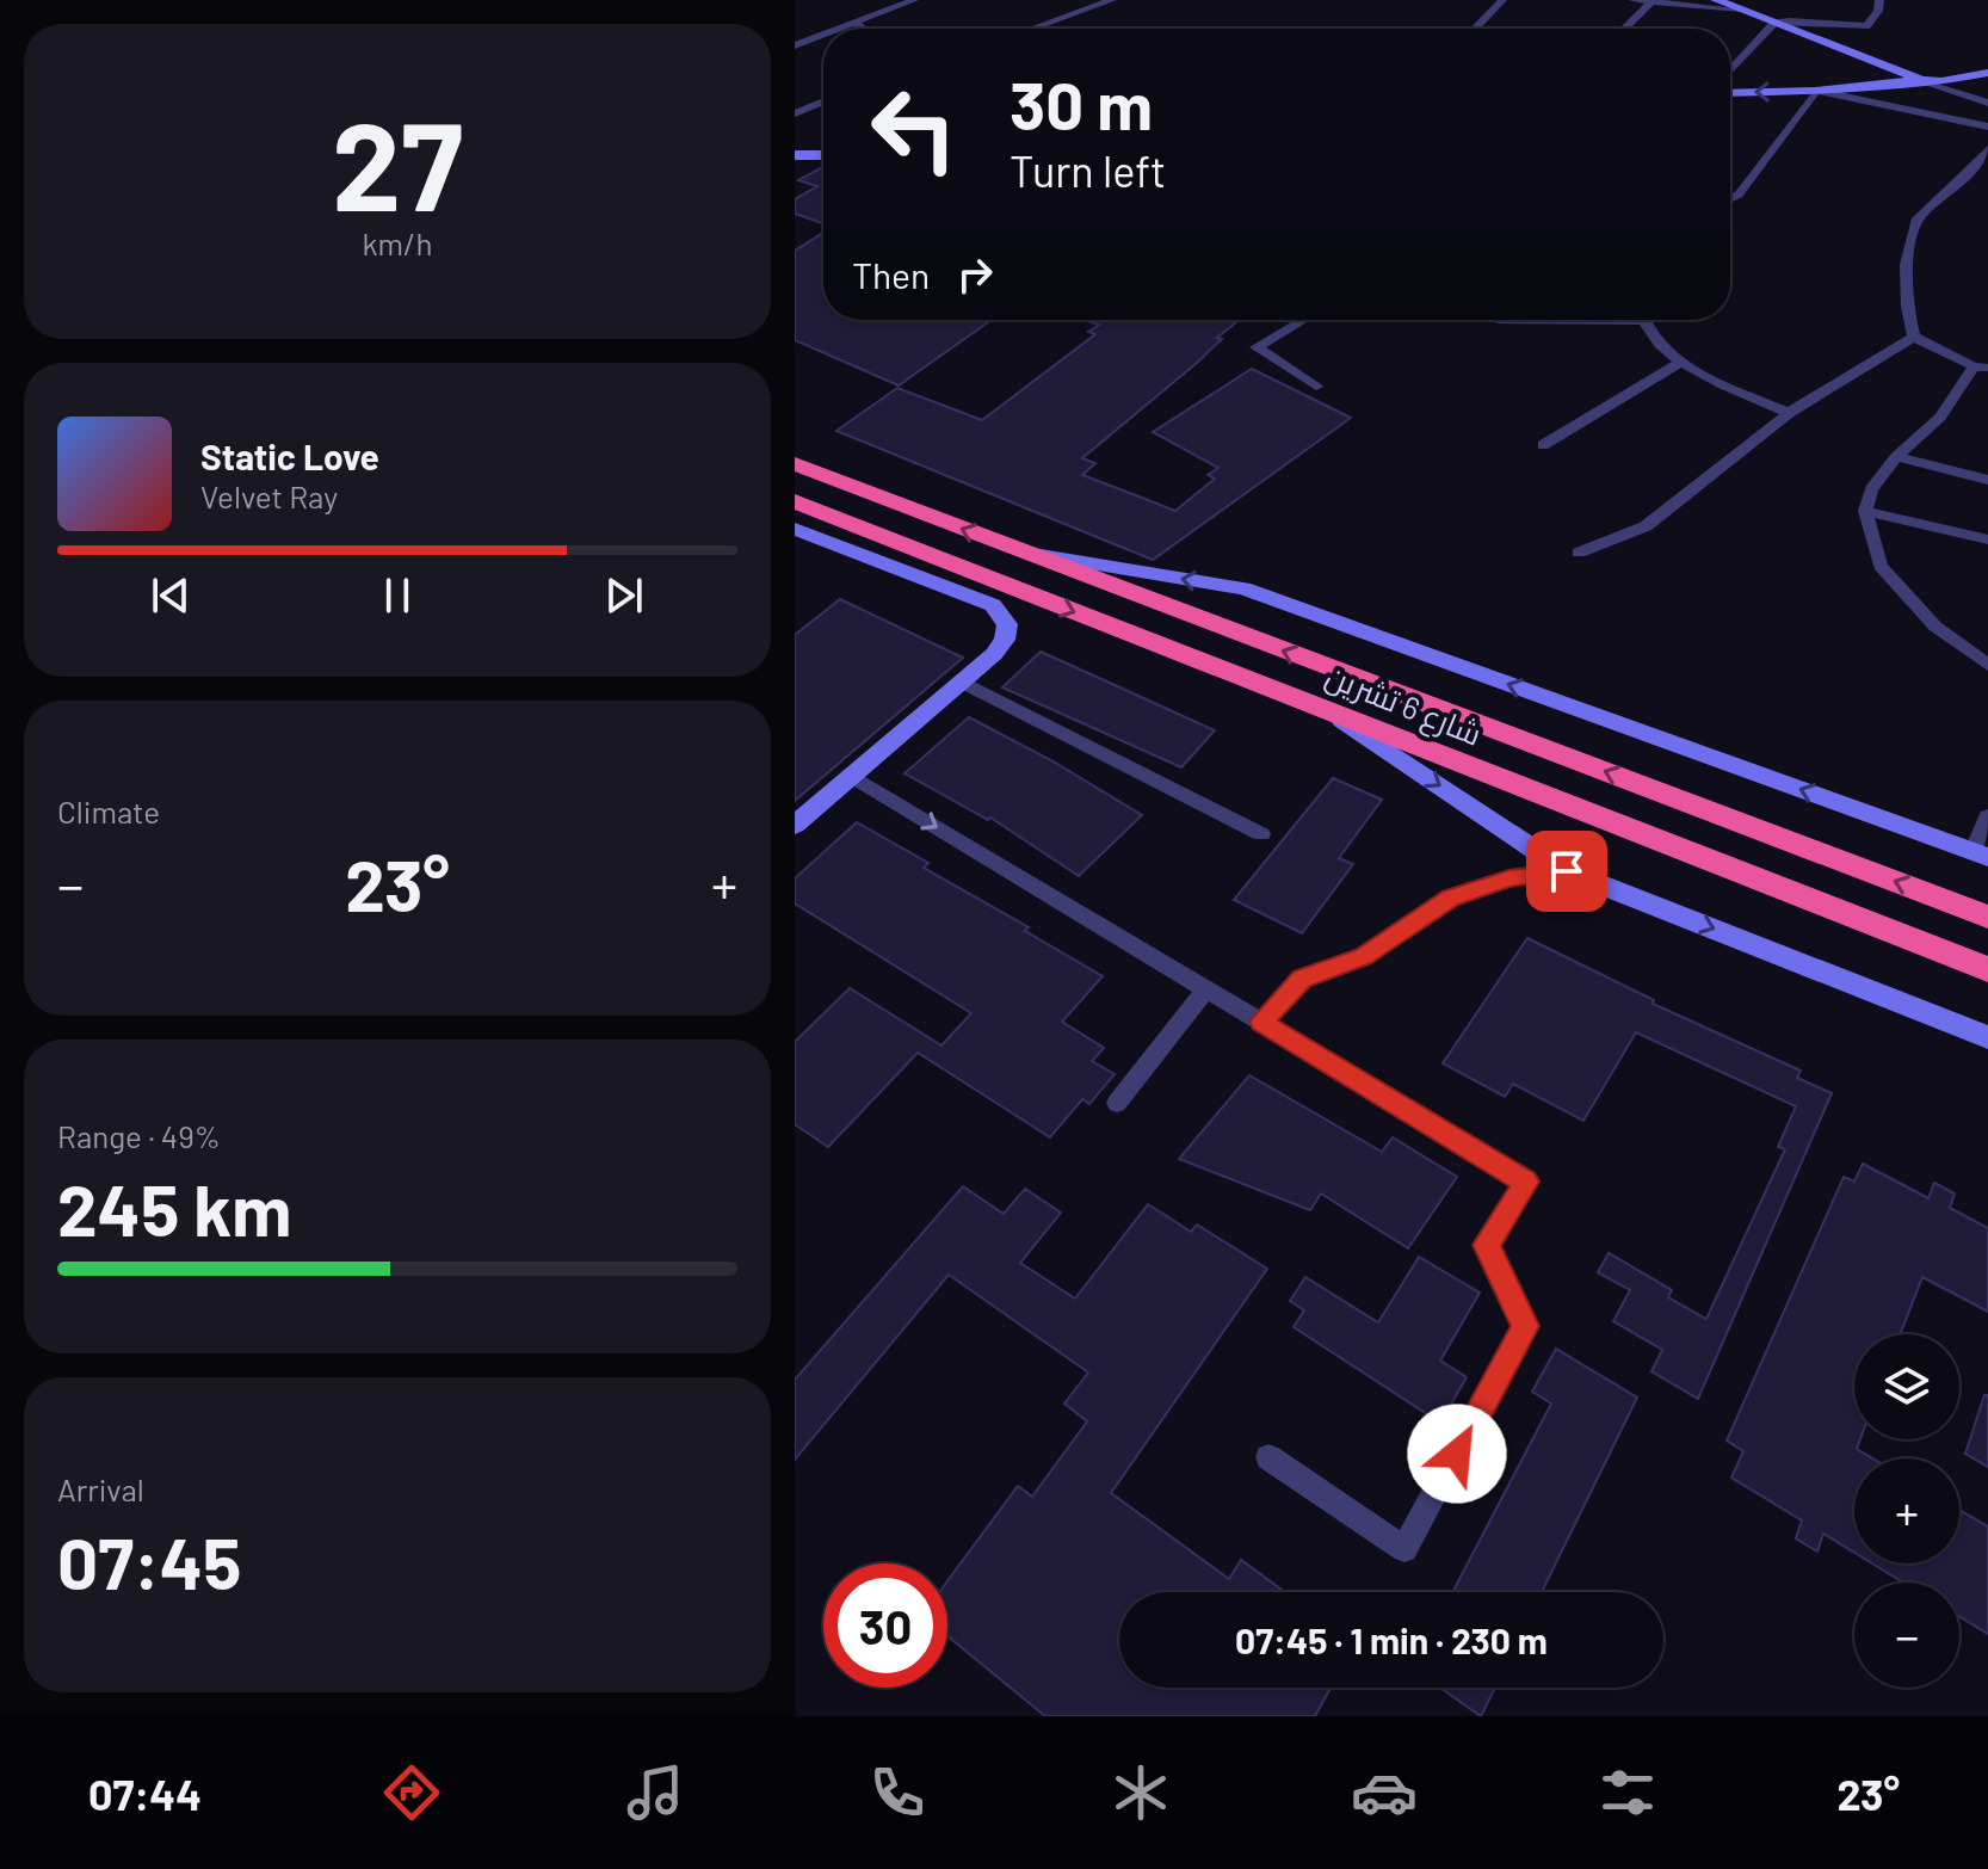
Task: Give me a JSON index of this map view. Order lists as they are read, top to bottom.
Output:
{
  "streets": {
    "highway": ["شارع 6 تشرين"]
  },
  "page": {
    "tile": [
      ["27", "km/h"],
      "Climate",
      ["Range · 49%", "245 km"],
      ["Arrival", "07:45"]
    ],
    "turn": ["30 m", "Turn left"],
    "then": "Then",
    "song": ["Static Love", "Velvet Ray"],
    "heat": ["−", "23°", "+"],
    "map_buttons": ["+", "−"],
    "limit": "30",
    "trip": "07:45 · 1 min · 230 m",
    "tabs": ["07:44", "23°"]
  }
}
